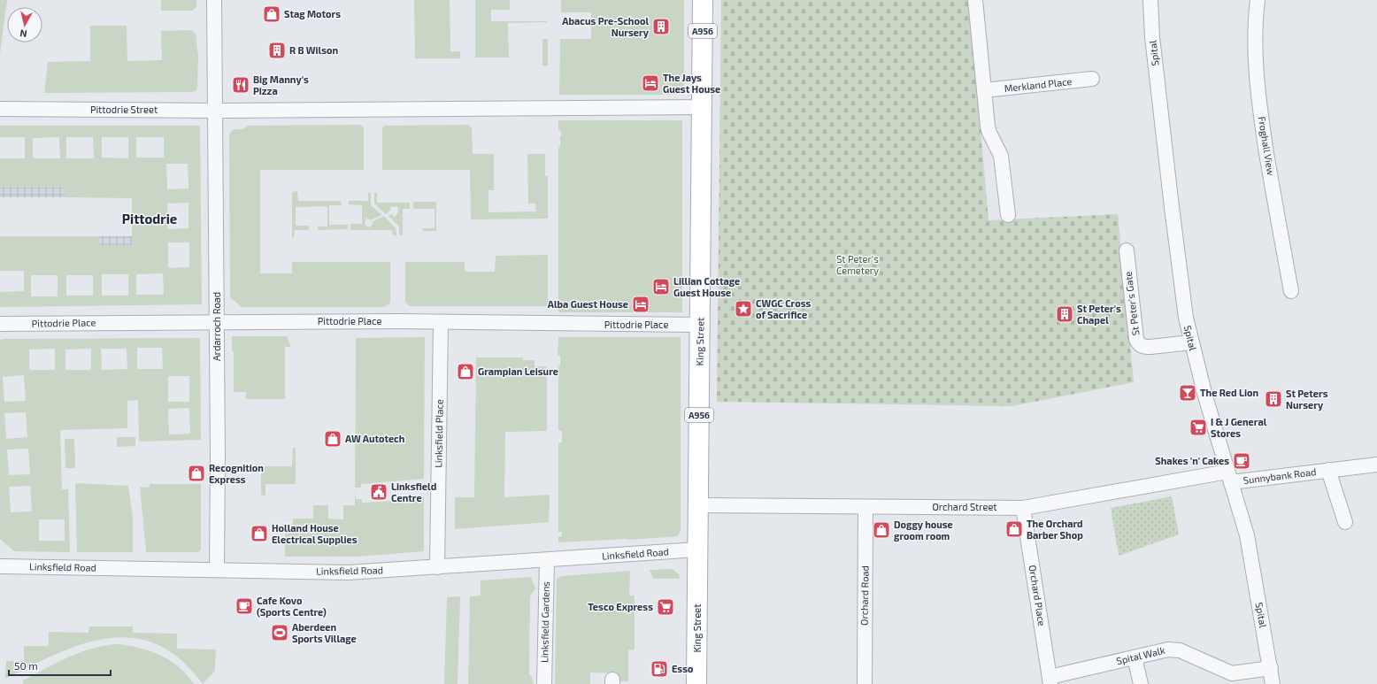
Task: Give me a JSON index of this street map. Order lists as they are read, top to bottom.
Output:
{
  "streets": {
    "main road": ["A956", "King Street"],
    "street": [
      "Spital",
      "Merkland Place",
      "Pittodrie Street",
      "Froghall View",
      "St Peter's Gate",
      "Pittodrie Place",
      "Ardarroch Road",
      "Linksfield Place",
      "Sunnybank Road",
      "Orchard Street",
      "Linksfield Road",
      "Orchard Road",
      "Orchard Place",
      "Linksfield Gardens",
      "Spital Walk"
    ]
  },
  "crossings": [
    ["Spital", "St Peter's Gate"],
    ["Spital", "Sunnybank Road"],
    ["Spital", "Orchard Street"],
    ["Spital", "Spital Walk"],
    ["Pittodrie Street", "Ardarroch Road"],
    ["Pittodrie Street", "King Street"],
    ["Pittodrie Place", "Ardarroch Road"],
    ["Pittodrie Place", "King Street"],
    ["Pittodrie Place", "Linksfield Place"],
    ["Ardarroch Road", "Linksfield Road"],
    ["King Street", "Orchard Street"],
    ["King Street", "Linksfield Road"],
    ["Linksfield Place", "Linksfield Road"],
    ["Sunnybank Road", "Orchard Street"],
    ["Orchard Street", "Orchard Road"],
    ["Orchard Street", "Orchard Place"],
    ["Linksfield Road", "Linksfield Gardens"],
    ["Orchard Place", "Spital Walk"]
  ],
  "districts": ["Pittodrie"],
  "parks": ["St Peter's Cemetery"],
  "places": {
    "shop": [
      "Stag Motors",
      "Grampian Leisure",
      "AW Autotech",
      "Recognition Express",
      "The Orchard Barber Shop",
      "Doggy house groom room",
      "Holland House Electrical Supplies"
    ],
    "building": [
      "Abacus Pre-School Nursery",
      "R B Wilson",
      "St Peter's Chapel",
      "St Peters Nursery"
    ],
    "hotel": ["The Jays Guest House", "Lillian Cottage Guest House", "Alba Guest House"],
    "restaurant": ["Big Manny's Pizza"],
    "place": ["CWGC Cross of Sacrifice"],
    "bar": ["The Red Lion"],
    "supermarket": ["I & J General Stores", "Tesco Express"],
    "cafe": ["Shakes 'n' Cakes", "Cafe Kovo (Sports Centre)"],
    "public building": ["Linksfield Centre"],
    "sports": ["Aberdeen Sports Village"],
    "fuel station": ["Esso"]
  },
  "scale_bar": "50 m",
  "north": "bottom"
}
